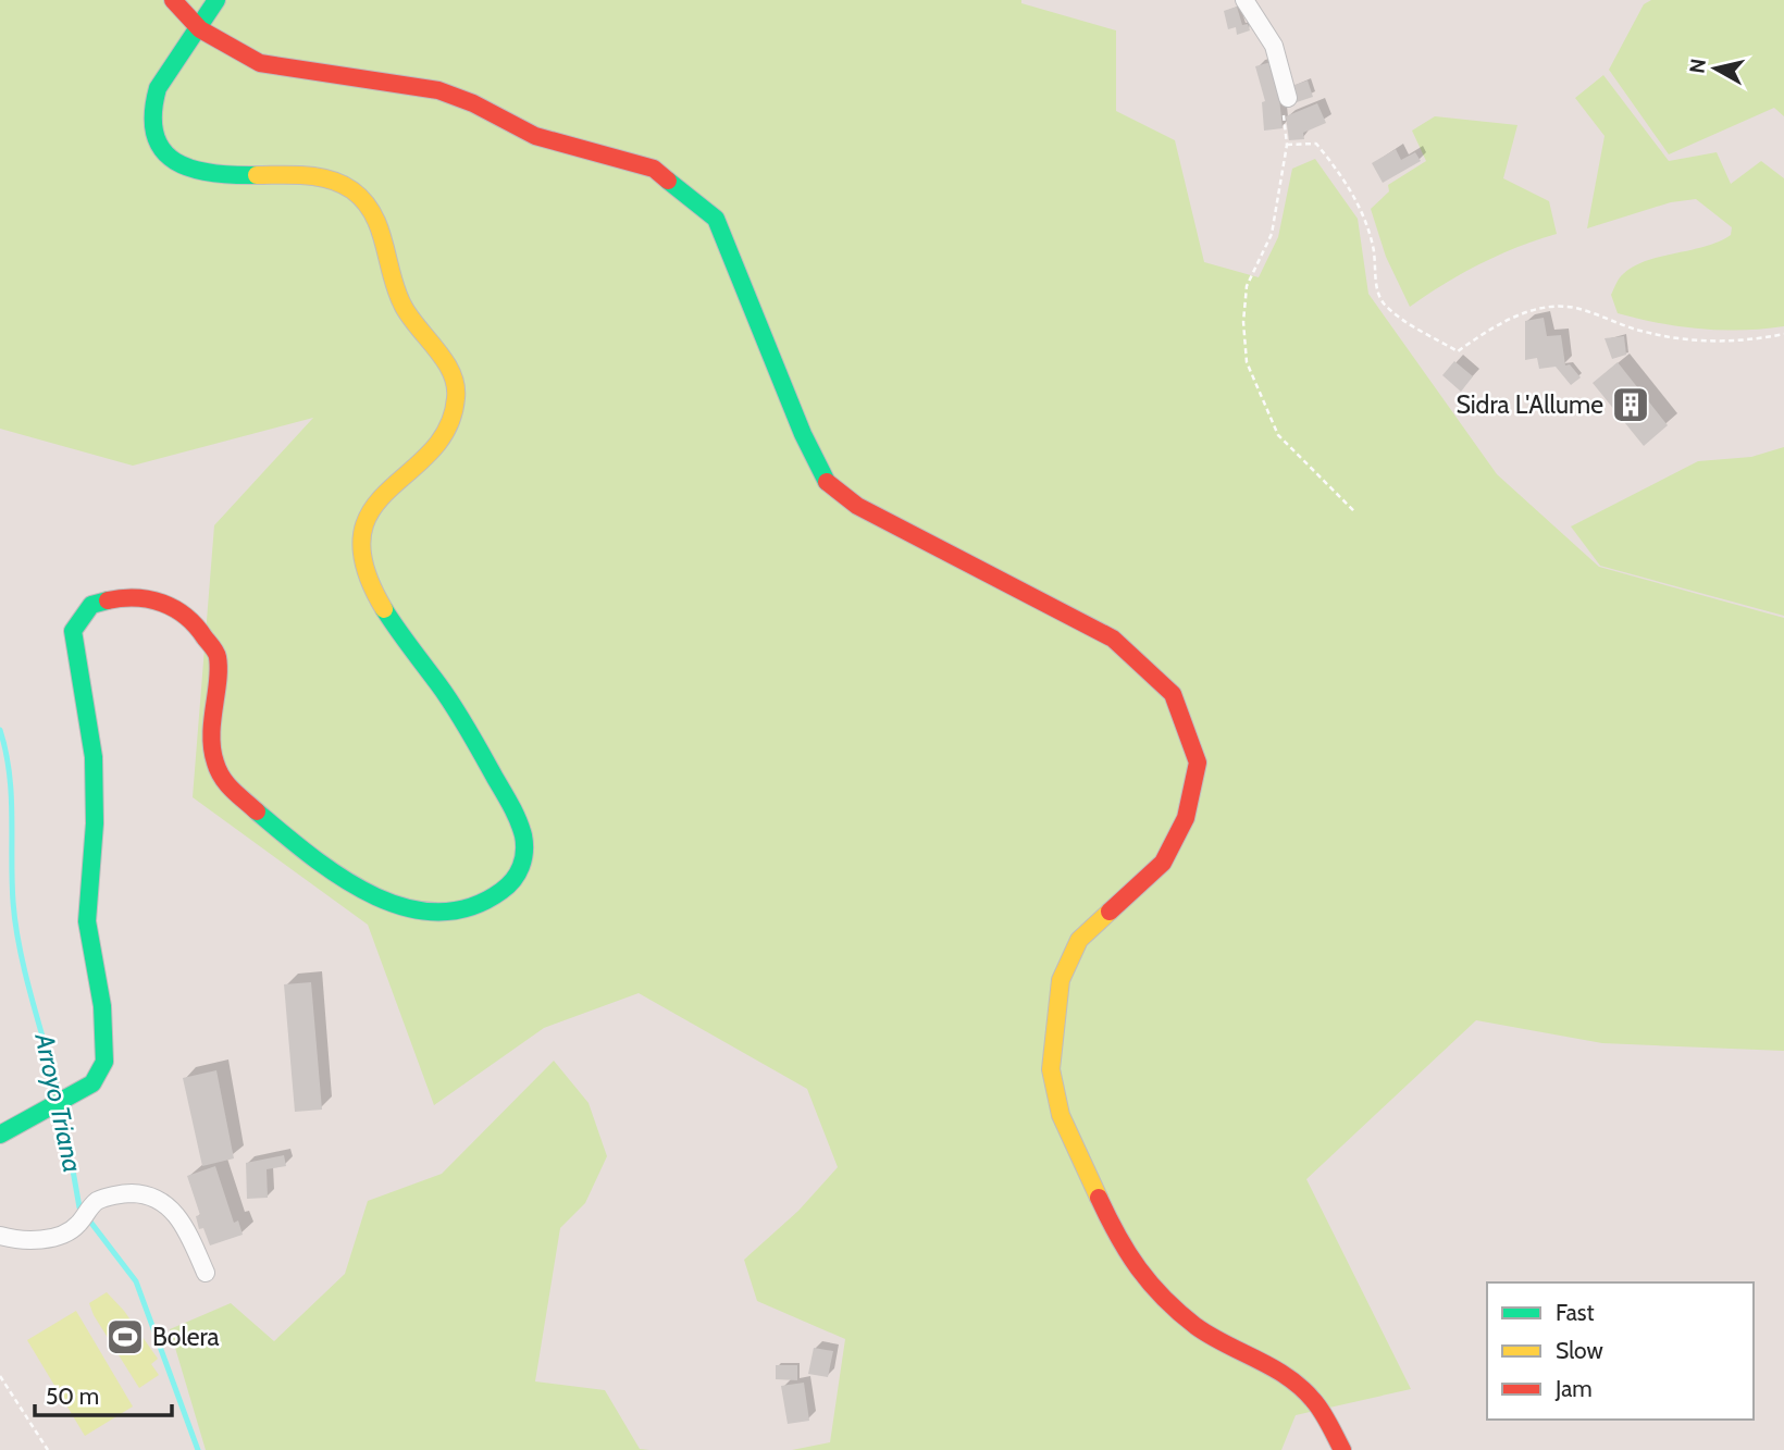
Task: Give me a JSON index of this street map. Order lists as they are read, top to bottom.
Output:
{
  "water": ["Arroyo Triana"],
  "places": {
    "building": ["Sidra L'Allume"],
    "sports": ["Bolera"]
  },
  "legend": ["Fast", "Slow", "Jam"],
  "scale_bar": "50 m",
  "north": "left"
}
